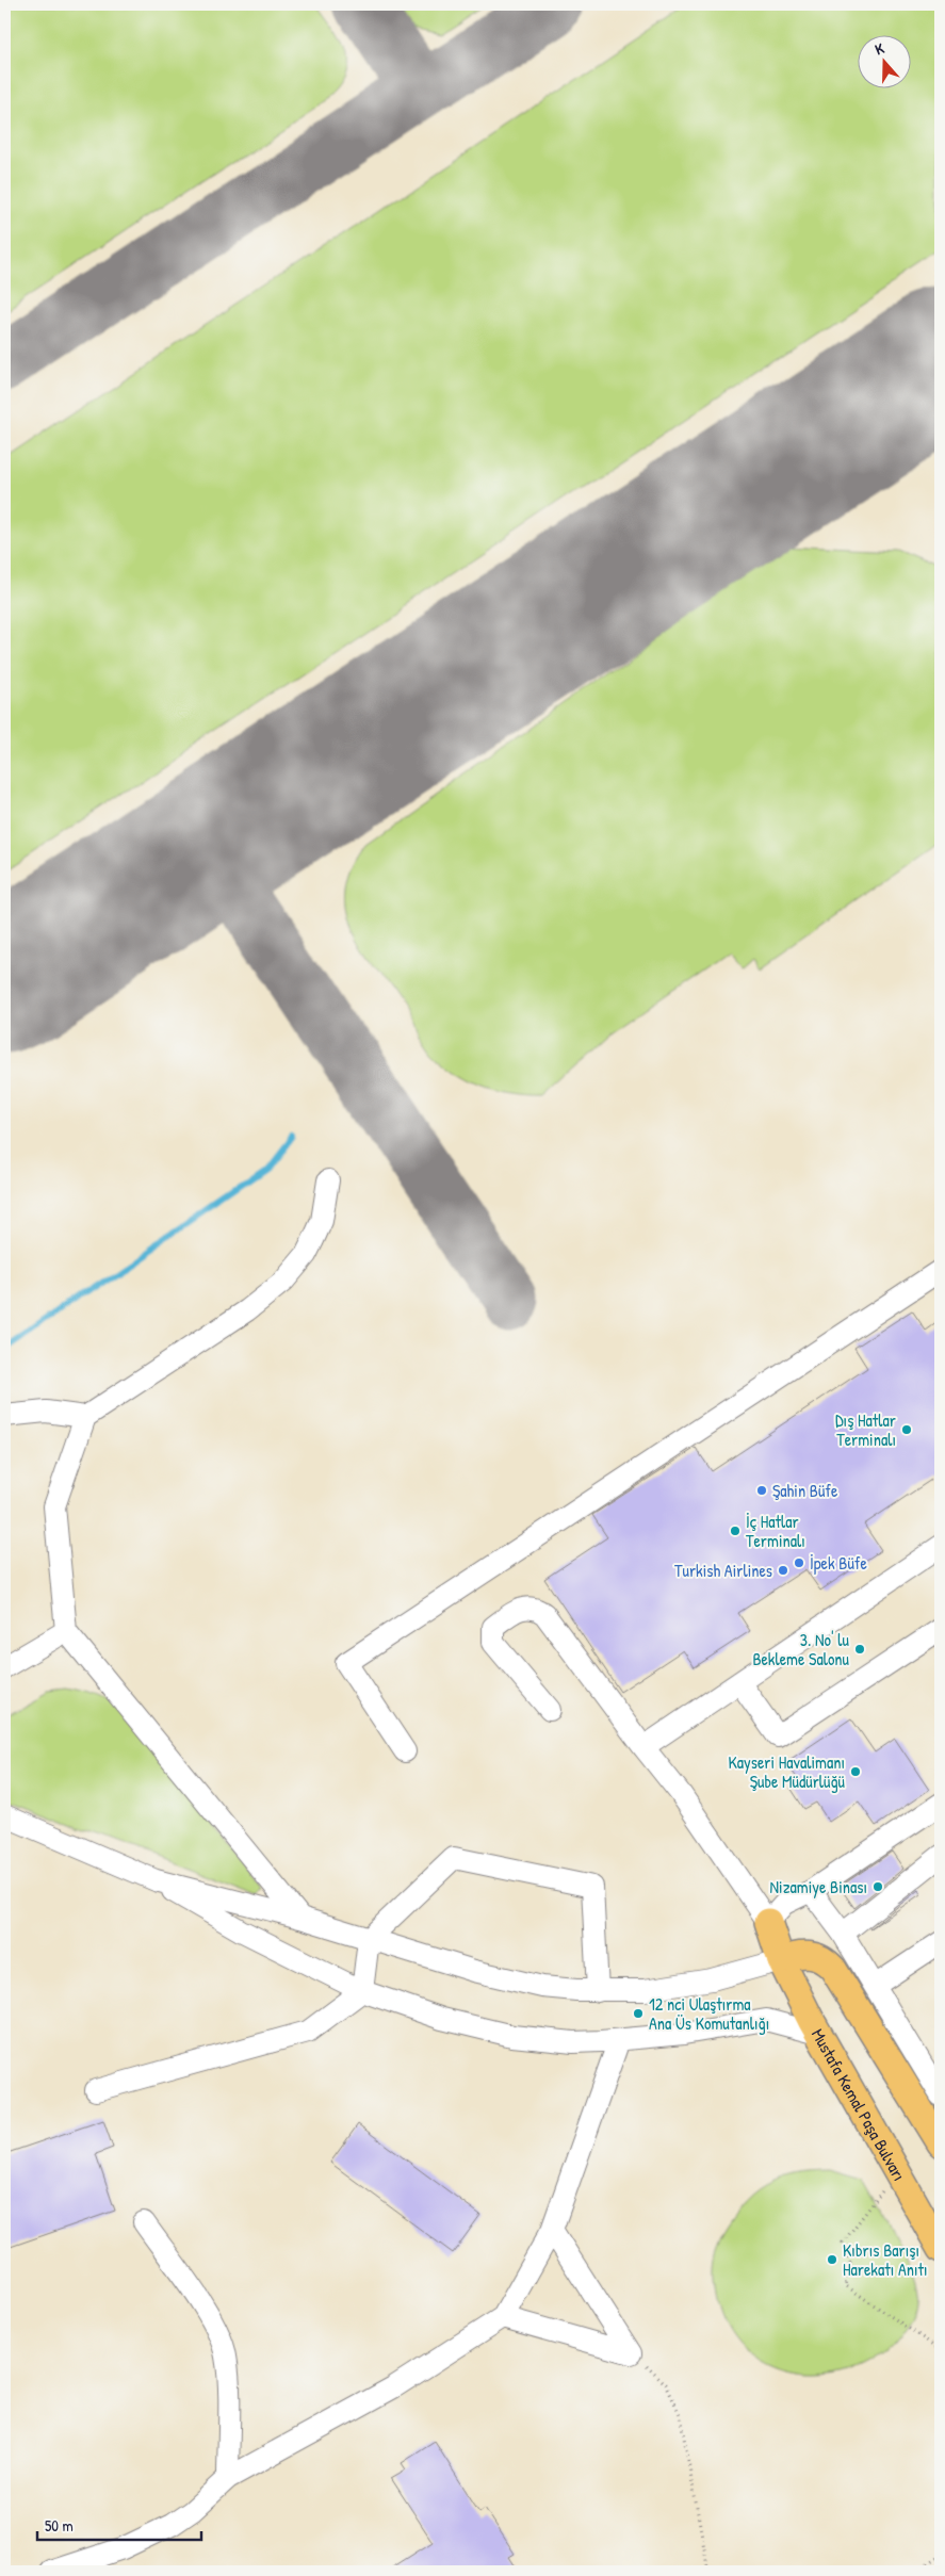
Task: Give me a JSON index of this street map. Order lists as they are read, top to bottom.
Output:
{
  "streets": {
    "main road": ["Mustafa Kemal Paşa Bulvarı"]
  },
  "places": [
    "Dış Hatlar Terminalı",
    "Şahin Büfe",
    "İç Hatlar Terminalı",
    "İpek Büfe",
    "Turkish Airlines",
    "3. No' lu Bekleme Salonu",
    "Kayseri Havalimanı Şube Müdürlüğü",
    "Nizamiye Binası",
    "12 nci Ulaştırma Ana Üs Komutanlığı",
    "Kıbrıs Barışı Harekatı Anıtı"
  ],
  "scale_bar": "50 m",
  "north": "top"
}
